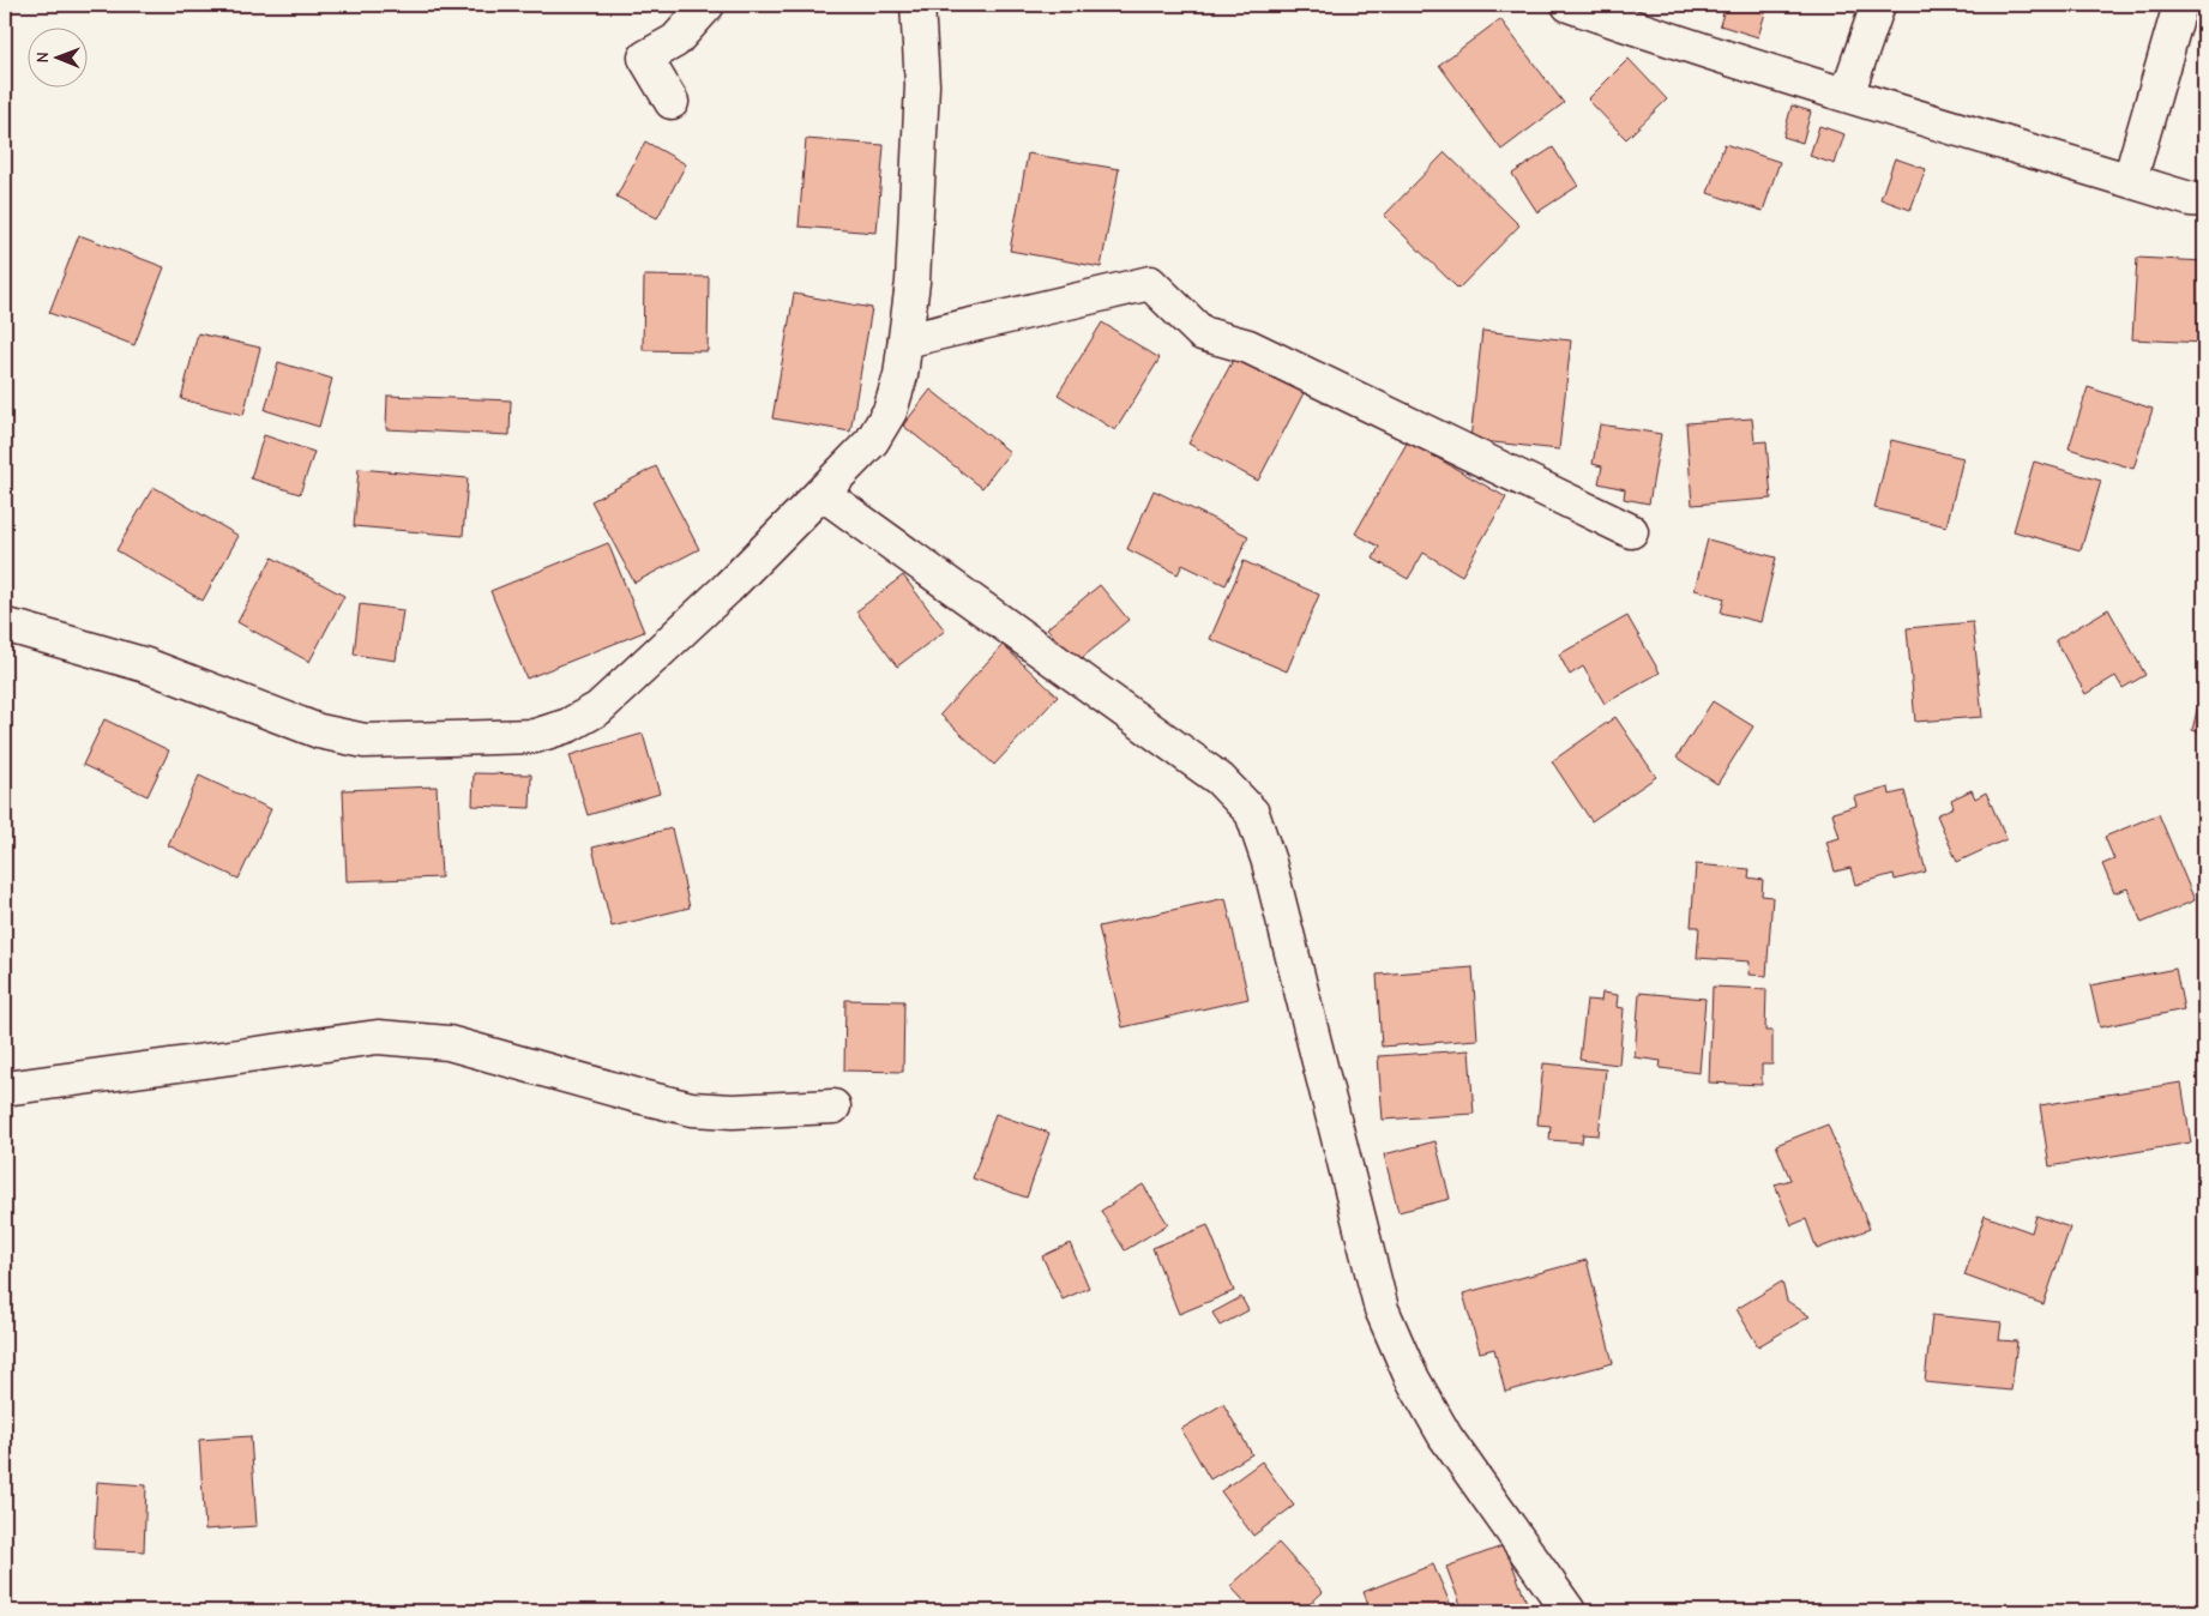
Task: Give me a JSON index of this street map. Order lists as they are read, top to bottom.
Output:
{
  "north": "left"
}
